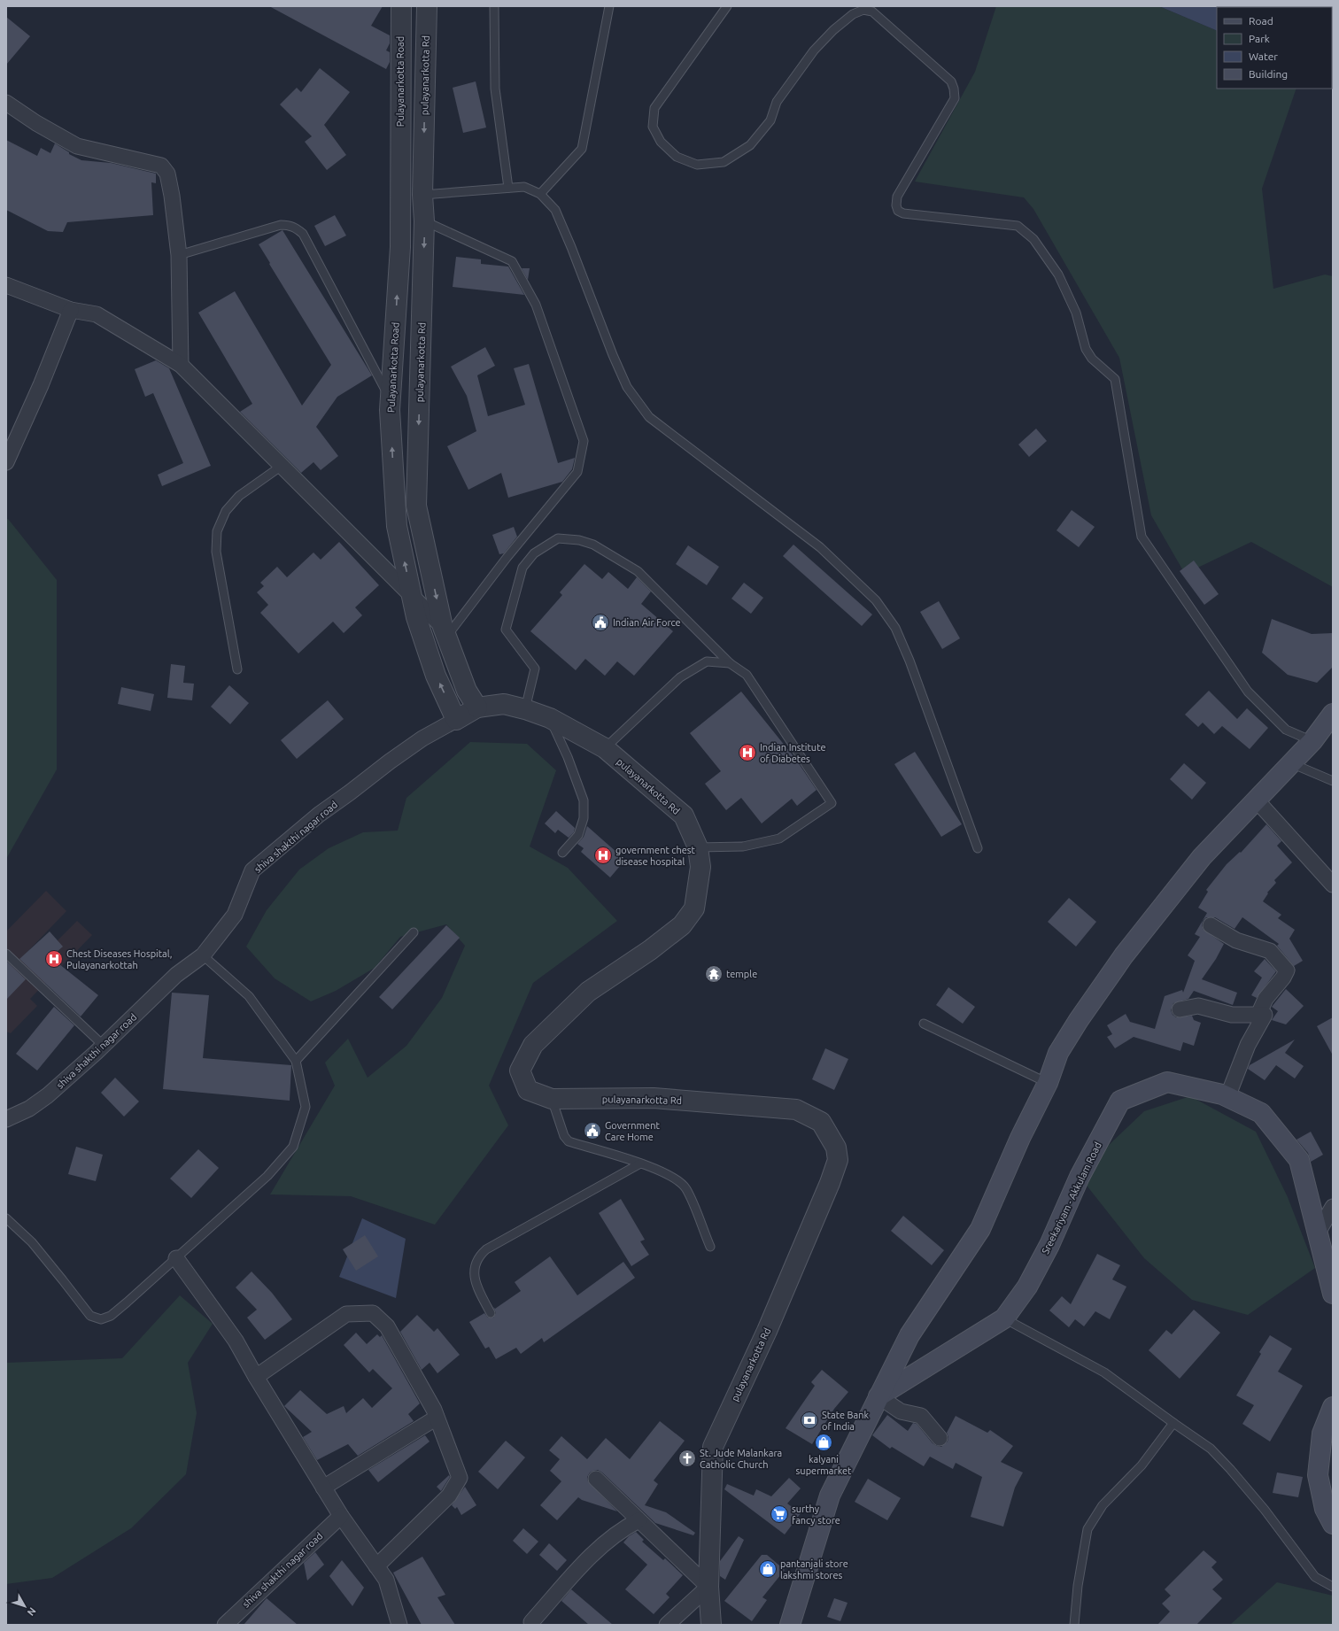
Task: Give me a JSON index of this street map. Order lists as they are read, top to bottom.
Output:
{
  "streets": {
    "main road": ["Sreekariyam - Akkulam Road"],
    "street": ["pulayanarkotta Rd", "Pulayanarkotta Road", "shiva shakthi nagar road"]
  },
  "crossings": [
    ["pulayanarkotta Rd", "Pulayanarkotta Road"],
    ["pulayanarkotta Rd", "shiva shakthi nagar road"],
    ["Pulayanarkotta Road", "shiva shakthi nagar road"]
  ],
  "one_way": ["Pulayanarkotta Road"],
  "places": {
    "public building": ["Indian Air Force", "Government Care Home"],
    "hospital": ["Indian Institute of Diabetes", "government chest disease hospital", "Chest Diseases Hospital, Pulayanarkottah"],
    "temple": ["temple"],
    "bank": ["State Bank of India"],
    "shop": ["kalyani supermarket", "pantanjali store lakshmi stores"],
    "church": ["St. Jude Malankara Catholic Church"],
    "supermarket": ["surthy fancy store"]
  },
  "legend": [
    "Road",
    "Park",
    "Water",
    "Building"
  ],
  "north": "bottom right"
}
